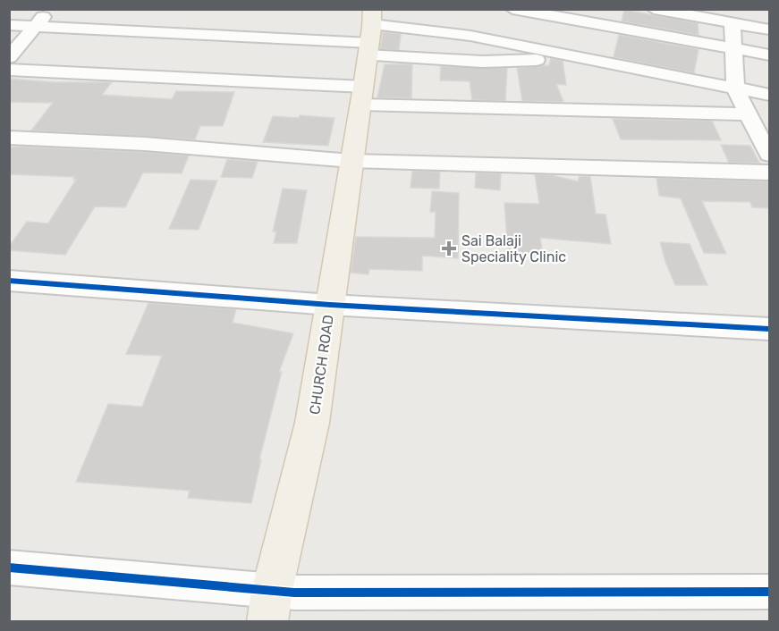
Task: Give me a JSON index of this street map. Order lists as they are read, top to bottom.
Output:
{
  "streets": {
    "main road": ["CHURCH ROAD"]
  },
  "places": {
    "health": ["Sai Balaji Speciality Clinic"]
  }
}
